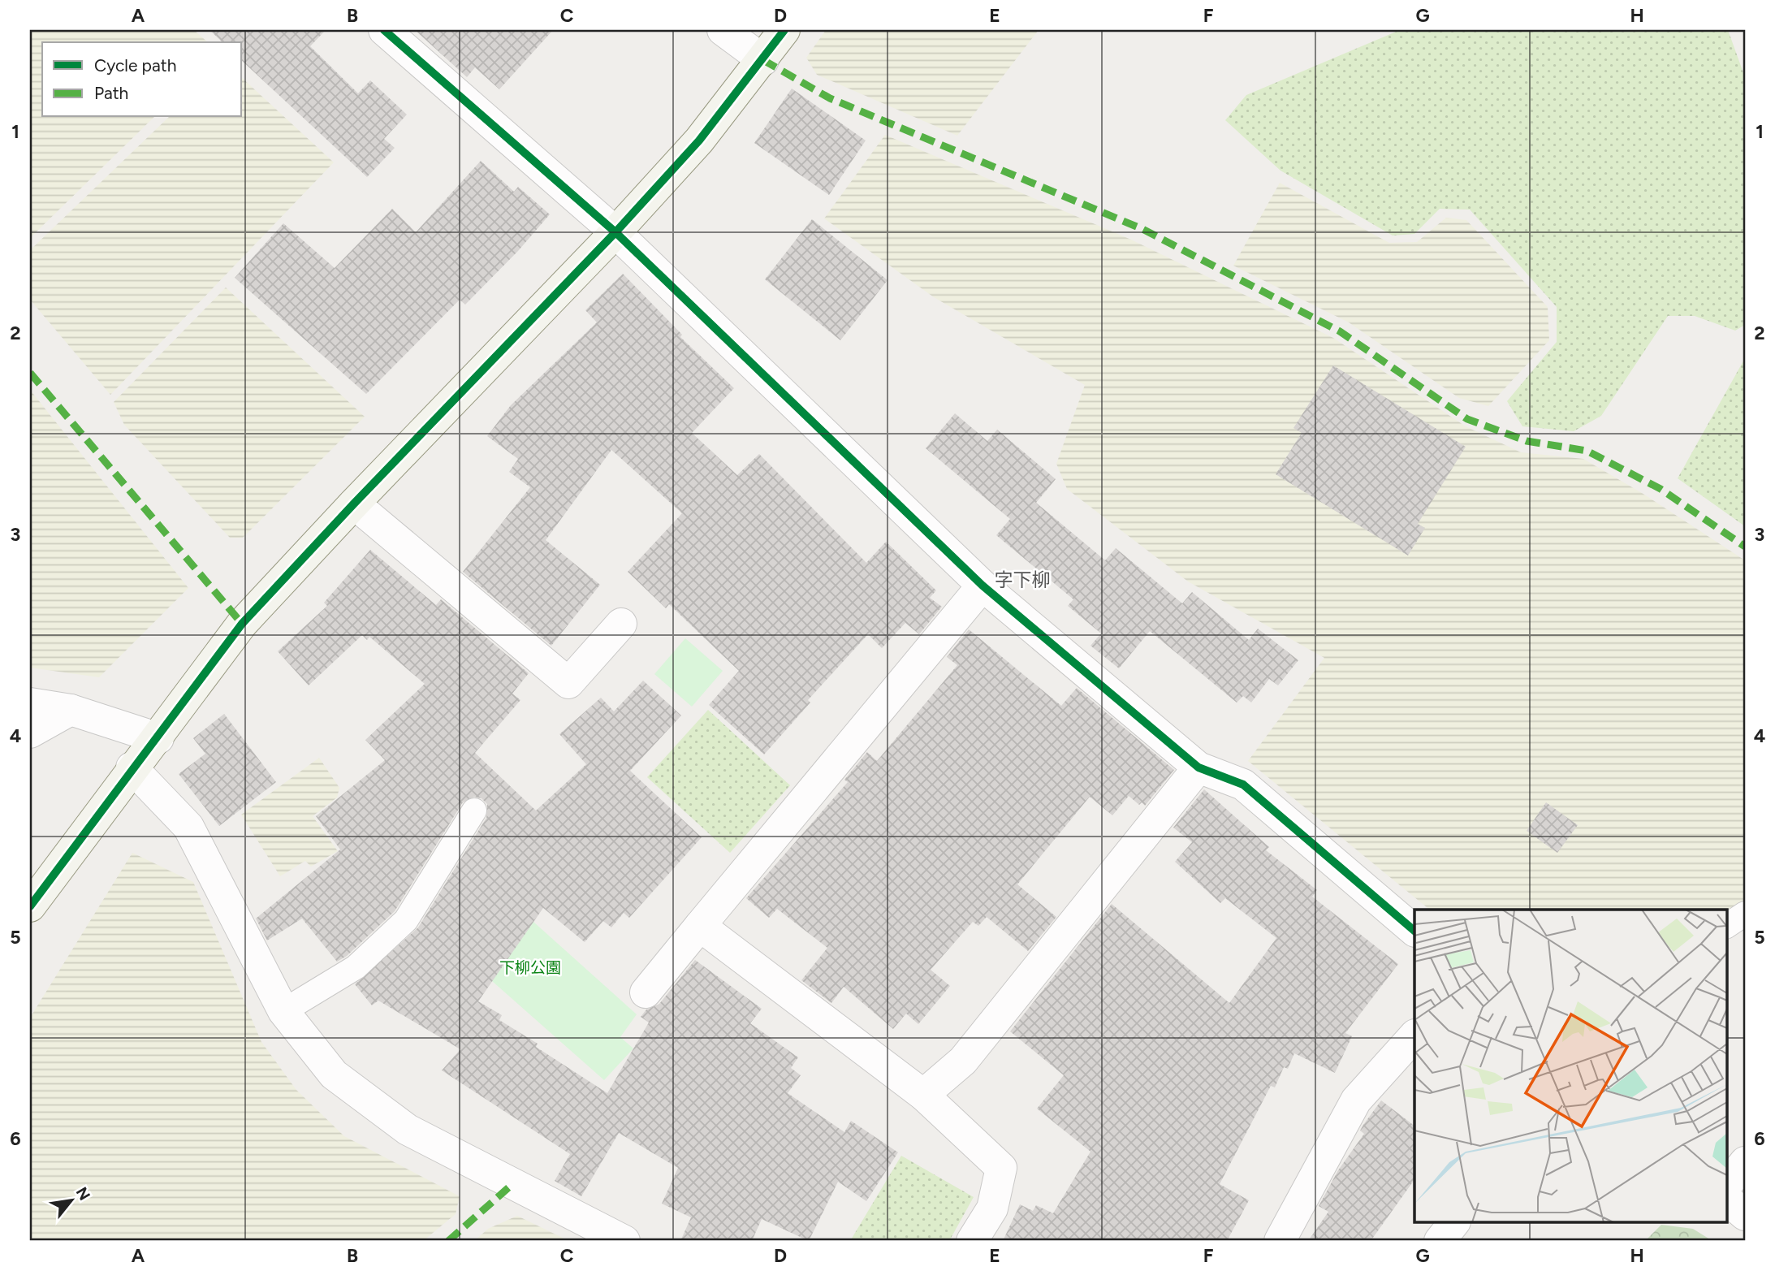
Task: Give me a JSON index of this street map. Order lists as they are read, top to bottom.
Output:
{
  "districts": ["字下柳"],
  "parks": ["下柳公園"],
  "legend": ["Cycle path", "Path"],
  "north": "top right",
  "grid": {
    "columns": [
      "A",
      "B",
      "C",
      "D",
      "E",
      "F",
      "G",
      "H"
    ],
    "rows": [
      "1",
      "2",
      "3",
      "4",
      "5",
      "6"
    ]
  }
}
